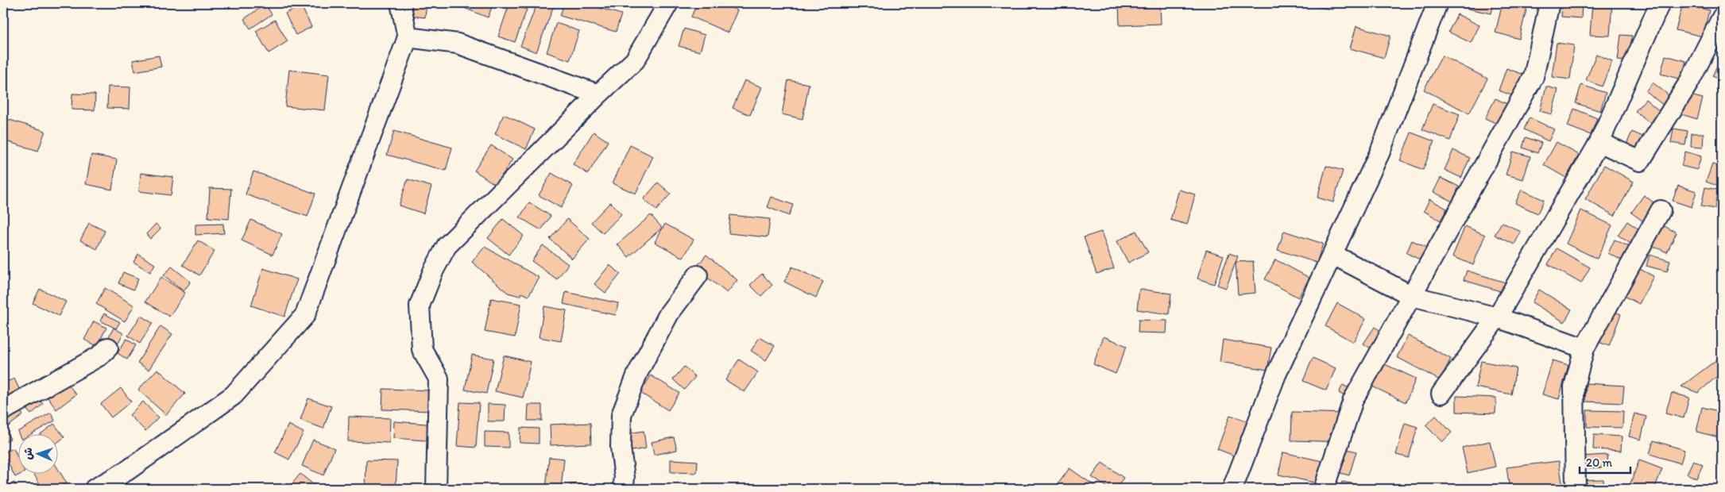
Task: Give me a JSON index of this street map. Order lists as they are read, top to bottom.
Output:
{
  "scale_bar": "20 m",
  "north": "left"
}
